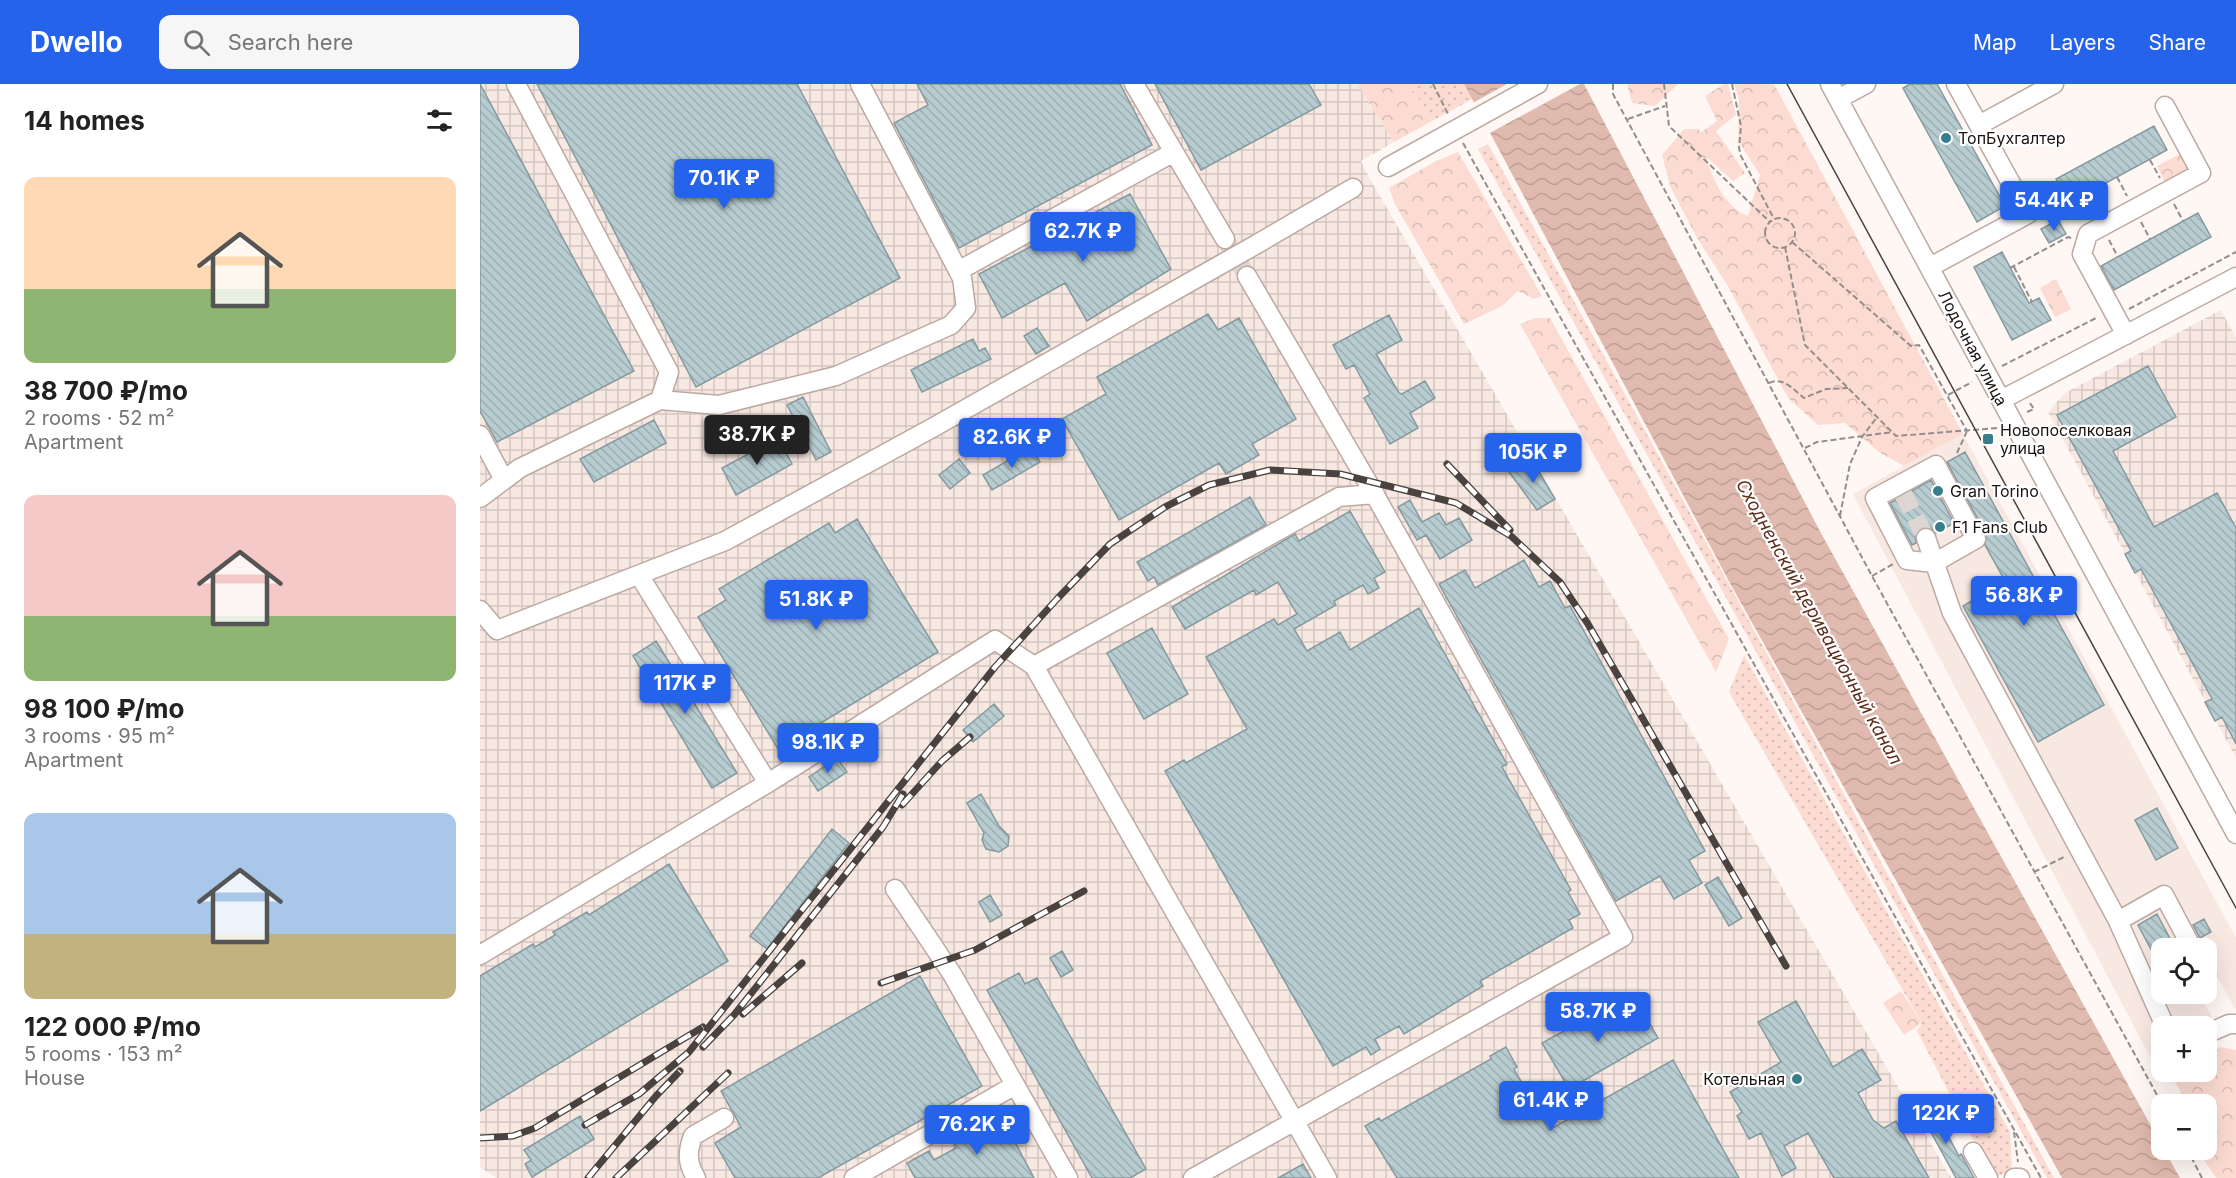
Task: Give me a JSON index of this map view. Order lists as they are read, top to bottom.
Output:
{
  "streets": {
    "street": ["Лодочная улица"]
  },
  "water": ["Сходненский деривационный канал"],
  "places": {
    "other": [
      "ТопБухгалтер",
      "Gran Torino",
      "F1 Fans Club",
      "Котельная"
    ],
    "transit": ["Новопоселковая улица"]
  },
  "page": {
    "header": "Dwello",
    "search": "Search here",
    "nav": ["Map", "Layers", "Share"],
    "heading": "14 homes",
    "list": [
      {
        "name": "38 700 ₽/mo",
        "note": "2 rooms · 52 m² · Apartment"
      },
      {
        "name": "98 100 ₽/mo",
        "note": "3 rooms · 95 m² · Apartment"
      },
      {
        "name": "122 000 ₽/mo",
        "note": "5 rooms · 153 m² · House"
      }
    ],
    "price": [
      "70.1K ₽",
      "54.4K ₽",
      "62.7K ₽",
      "38.7K ₽",
      "82.6K ₽",
      "105K ₽",
      "56.8K ₽",
      "51.8K ₽",
      "117K ₽",
      "98.1K ₽",
      "58.7K ₽",
      "61.4K ₽",
      "122K ₽",
      "76.2K ₽"
    ],
    "map_buttons": ["+", "−"]
  }
}
